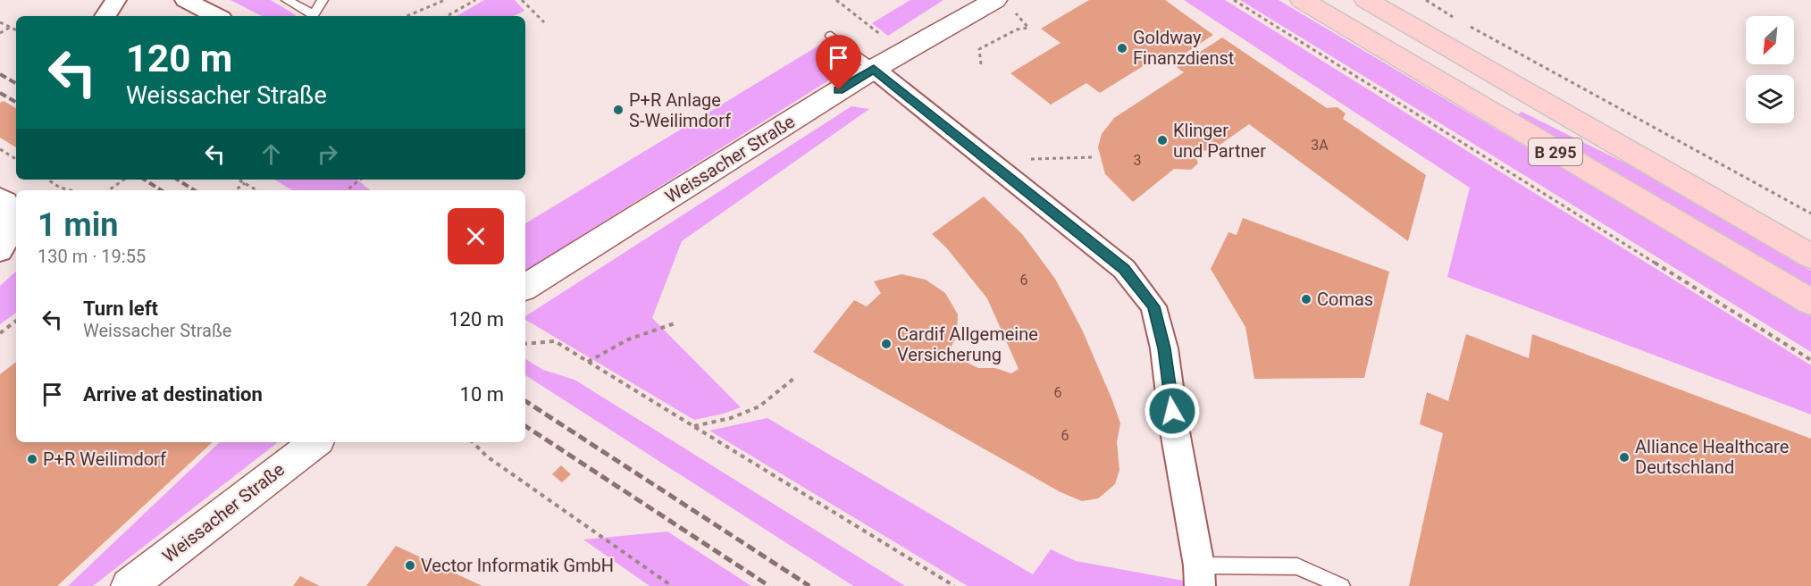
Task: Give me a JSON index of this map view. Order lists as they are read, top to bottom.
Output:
{
  "streets": {
    "main road": ["B 295"],
    "street": ["Weissacher Straße"]
  },
  "places": [
    "Goldway Finanzdienst",
    "P+R Anlage S-Weilimdorf",
    "Klinger und Partner",
    "Comas",
    "Cardif Allgemeine Versicherung",
    "Alliance Healthcare Deutschland",
    "P+R Weilimdorf",
    "Vector Informatik GmbH"
  ],
  "house_numbers": [
    "3A",
    "3",
    "6",
    "6",
    "6"
  ],
  "north": "bottom left",
  "page": {
    "turn": ["120 m", "Weissacher Straße"],
    "heading": ["1 min", "130 m · 19:55"],
    "list": [
      {
        "name": "Turn left",
        "note": "Weissacher Straße",
        "value": "120 m"
      },
      {
        "name": "Arrive at destination",
        "value": "10 m"
      }
    ]
  }
}
